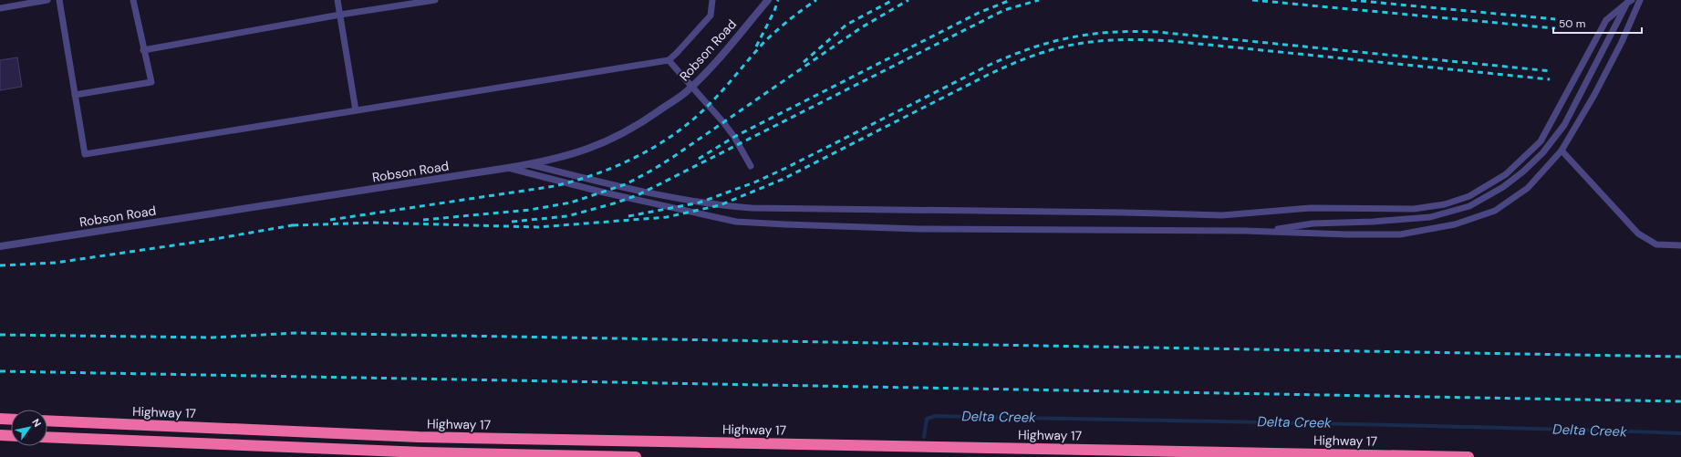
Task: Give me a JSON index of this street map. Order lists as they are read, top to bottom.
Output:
{
  "streets": {
    "highway": ["Highway 17"],
    "street": ["Robson Road"]
  },
  "water": ["Delta Creek"],
  "scale_bar": "50 m",
  "north": "top right"
}
